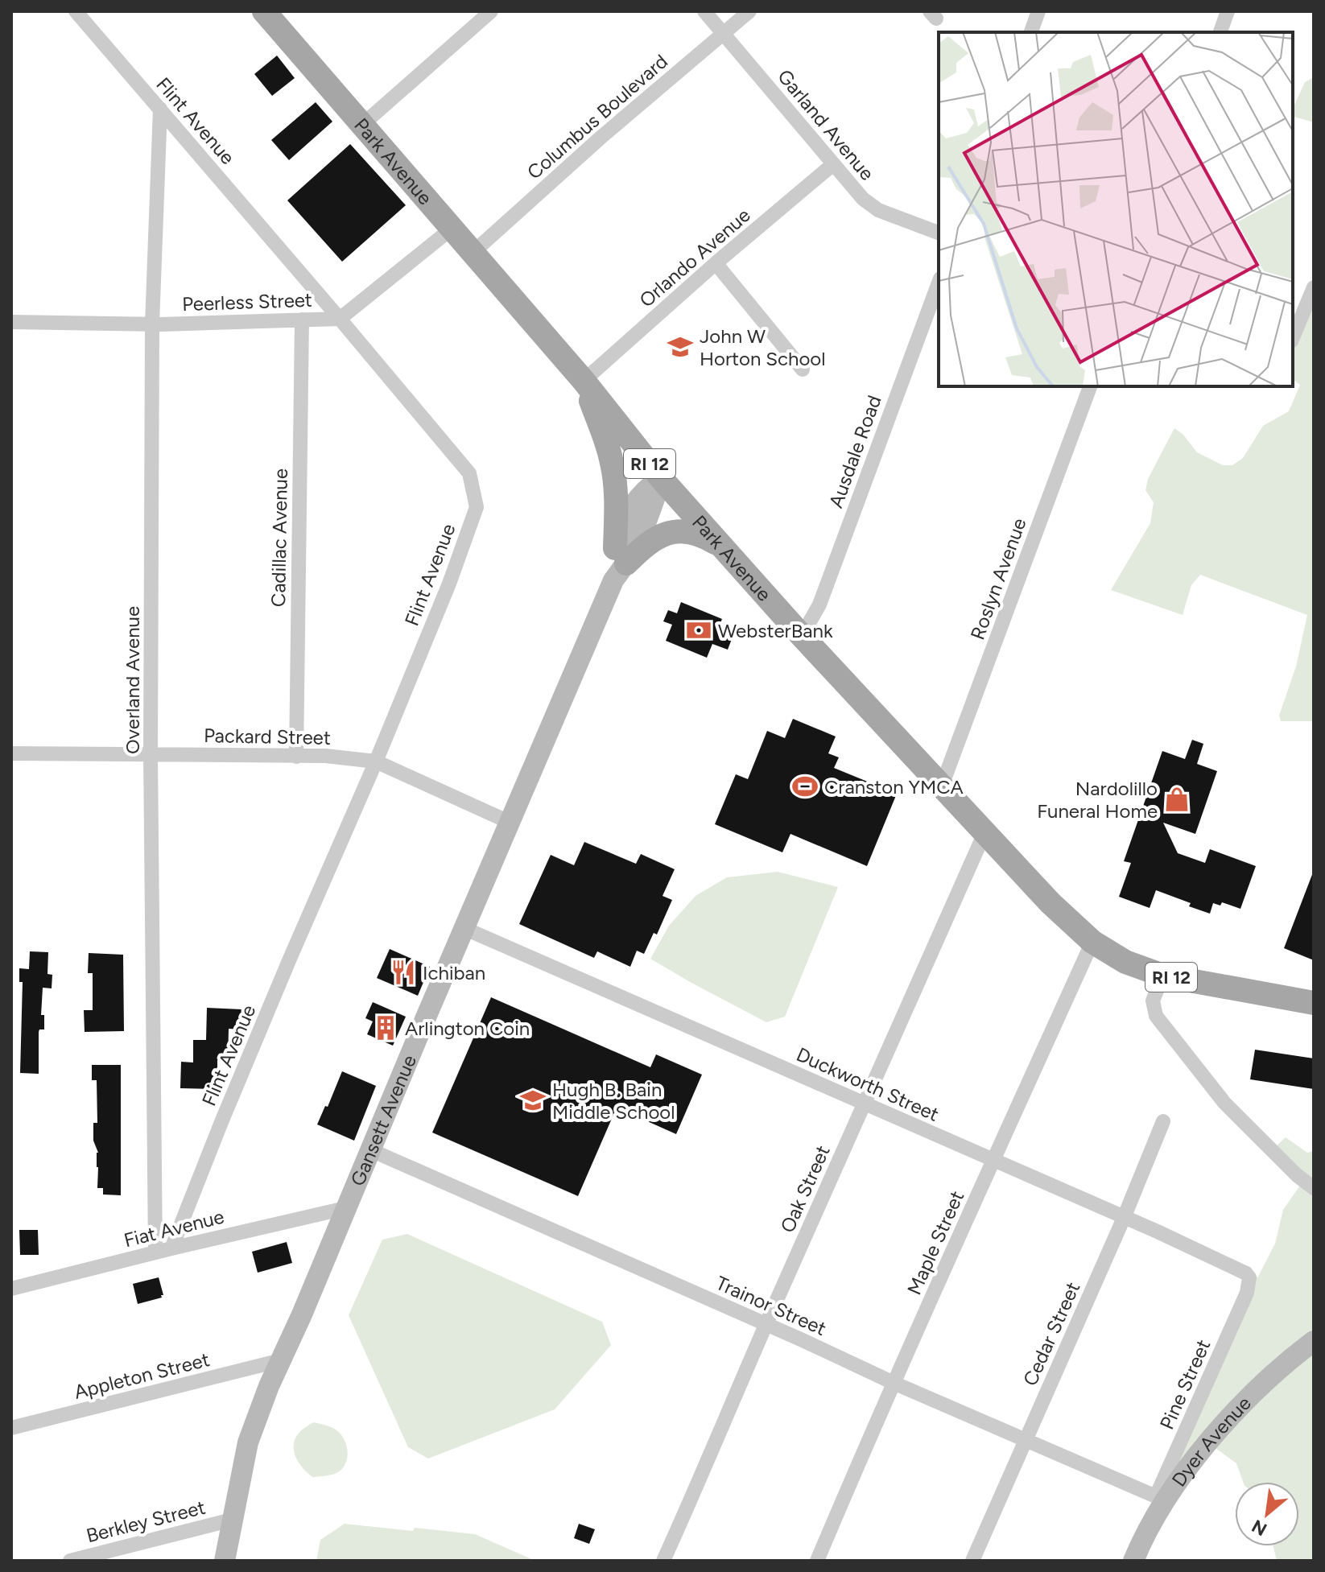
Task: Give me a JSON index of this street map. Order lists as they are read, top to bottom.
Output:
{
  "streets": {
    "main road": [
      "Park Avenue",
      "RI 12",
      "Gansett Avenue",
      "Dyer Avenue"
    ],
    "street": [
      "Columbus Boulevard",
      "Flint Avenue",
      "Garland Avenue",
      "Orlando Avenue",
      "Peerless Street",
      "Ausdale Road",
      "Cadillac Avenue",
      "Roslyn Avenue",
      "Overland Avenue",
      "Packard Street",
      "Duckworth Street",
      "Oak Street",
      "Fiat Avenue",
      "Maple Street",
      "Trainor Street",
      "Cedar Street",
      "Appleton Street",
      "Pine Street",
      "Berkley Street"
    ]
  },
  "crossings": [
    ["Columbus Boulevard", "Garland Avenue"],
    ["Columbus Boulevard", "Park Avenue"],
    ["Flint Avenue", "Peerless Street"],
    ["Flint Avenue", "Overland Avenue"],
    ["Flint Avenue", "Packard Street"],
    ["Flint Avenue", "Fiat Avenue"],
    ["Garland Avenue", "Orlando Avenue"],
    ["Park Avenue", "Orlando Avenue"],
    ["Park Avenue", "Peerless Street"],
    ["Park Avenue", "Ausdale Road"],
    ["Park Avenue", "Roslyn Avenue"],
    ["Park Avenue", "Gansett Avenue"],
    ["Park Avenue", "Oak Street"],
    ["Park Avenue", "Maple Street"],
    ["Peerless Street", "Cadillac Avenue"],
    ["Peerless Street", "Overland Avenue"],
    ["Cadillac Avenue", "Packard Street"],
    ["Overland Avenue", "Packard Street"],
    ["Overland Avenue", "Fiat Avenue"],
    ["Packard Street", "Gansett Avenue"],
    ["Duckworth Street", "Gansett Avenue"],
    ["Duckworth Street", "Oak Street"],
    ["Duckworth Street", "Maple Street"],
    ["Duckworth Street", "Cedar Street"],
    ["Duckworth Street", "Pine Street"],
    ["Gansett Avenue", "Fiat Avenue"],
    ["Gansett Avenue", "Trainor Street"],
    ["Gansett Avenue", "Appleton Street"],
    ["Gansett Avenue", "Berkley Street"],
    ["Oak Street", "Trainor Street"],
    ["Maple Street", "Trainor Street"],
    ["Trainor Street", "Cedar Street"],
    ["Trainor Street", "Pine Street"],
    ["Trainor Street", "Dyer Avenue"],
    ["Pine Street", "Dyer Avenue"]
  ],
  "places": {
    "school or university": ["John W Horton School", "Hugh B. Bain Middle School"],
    "bank": ["WebsterBank"],
    "sports": ["Cranston YMCA"],
    "shop": ["Nardolillo Funeral Home"],
    "restaurant": ["Ichiban"],
    "building": ["Arlington Coin"]
  },
  "north": "bottom left"
}
